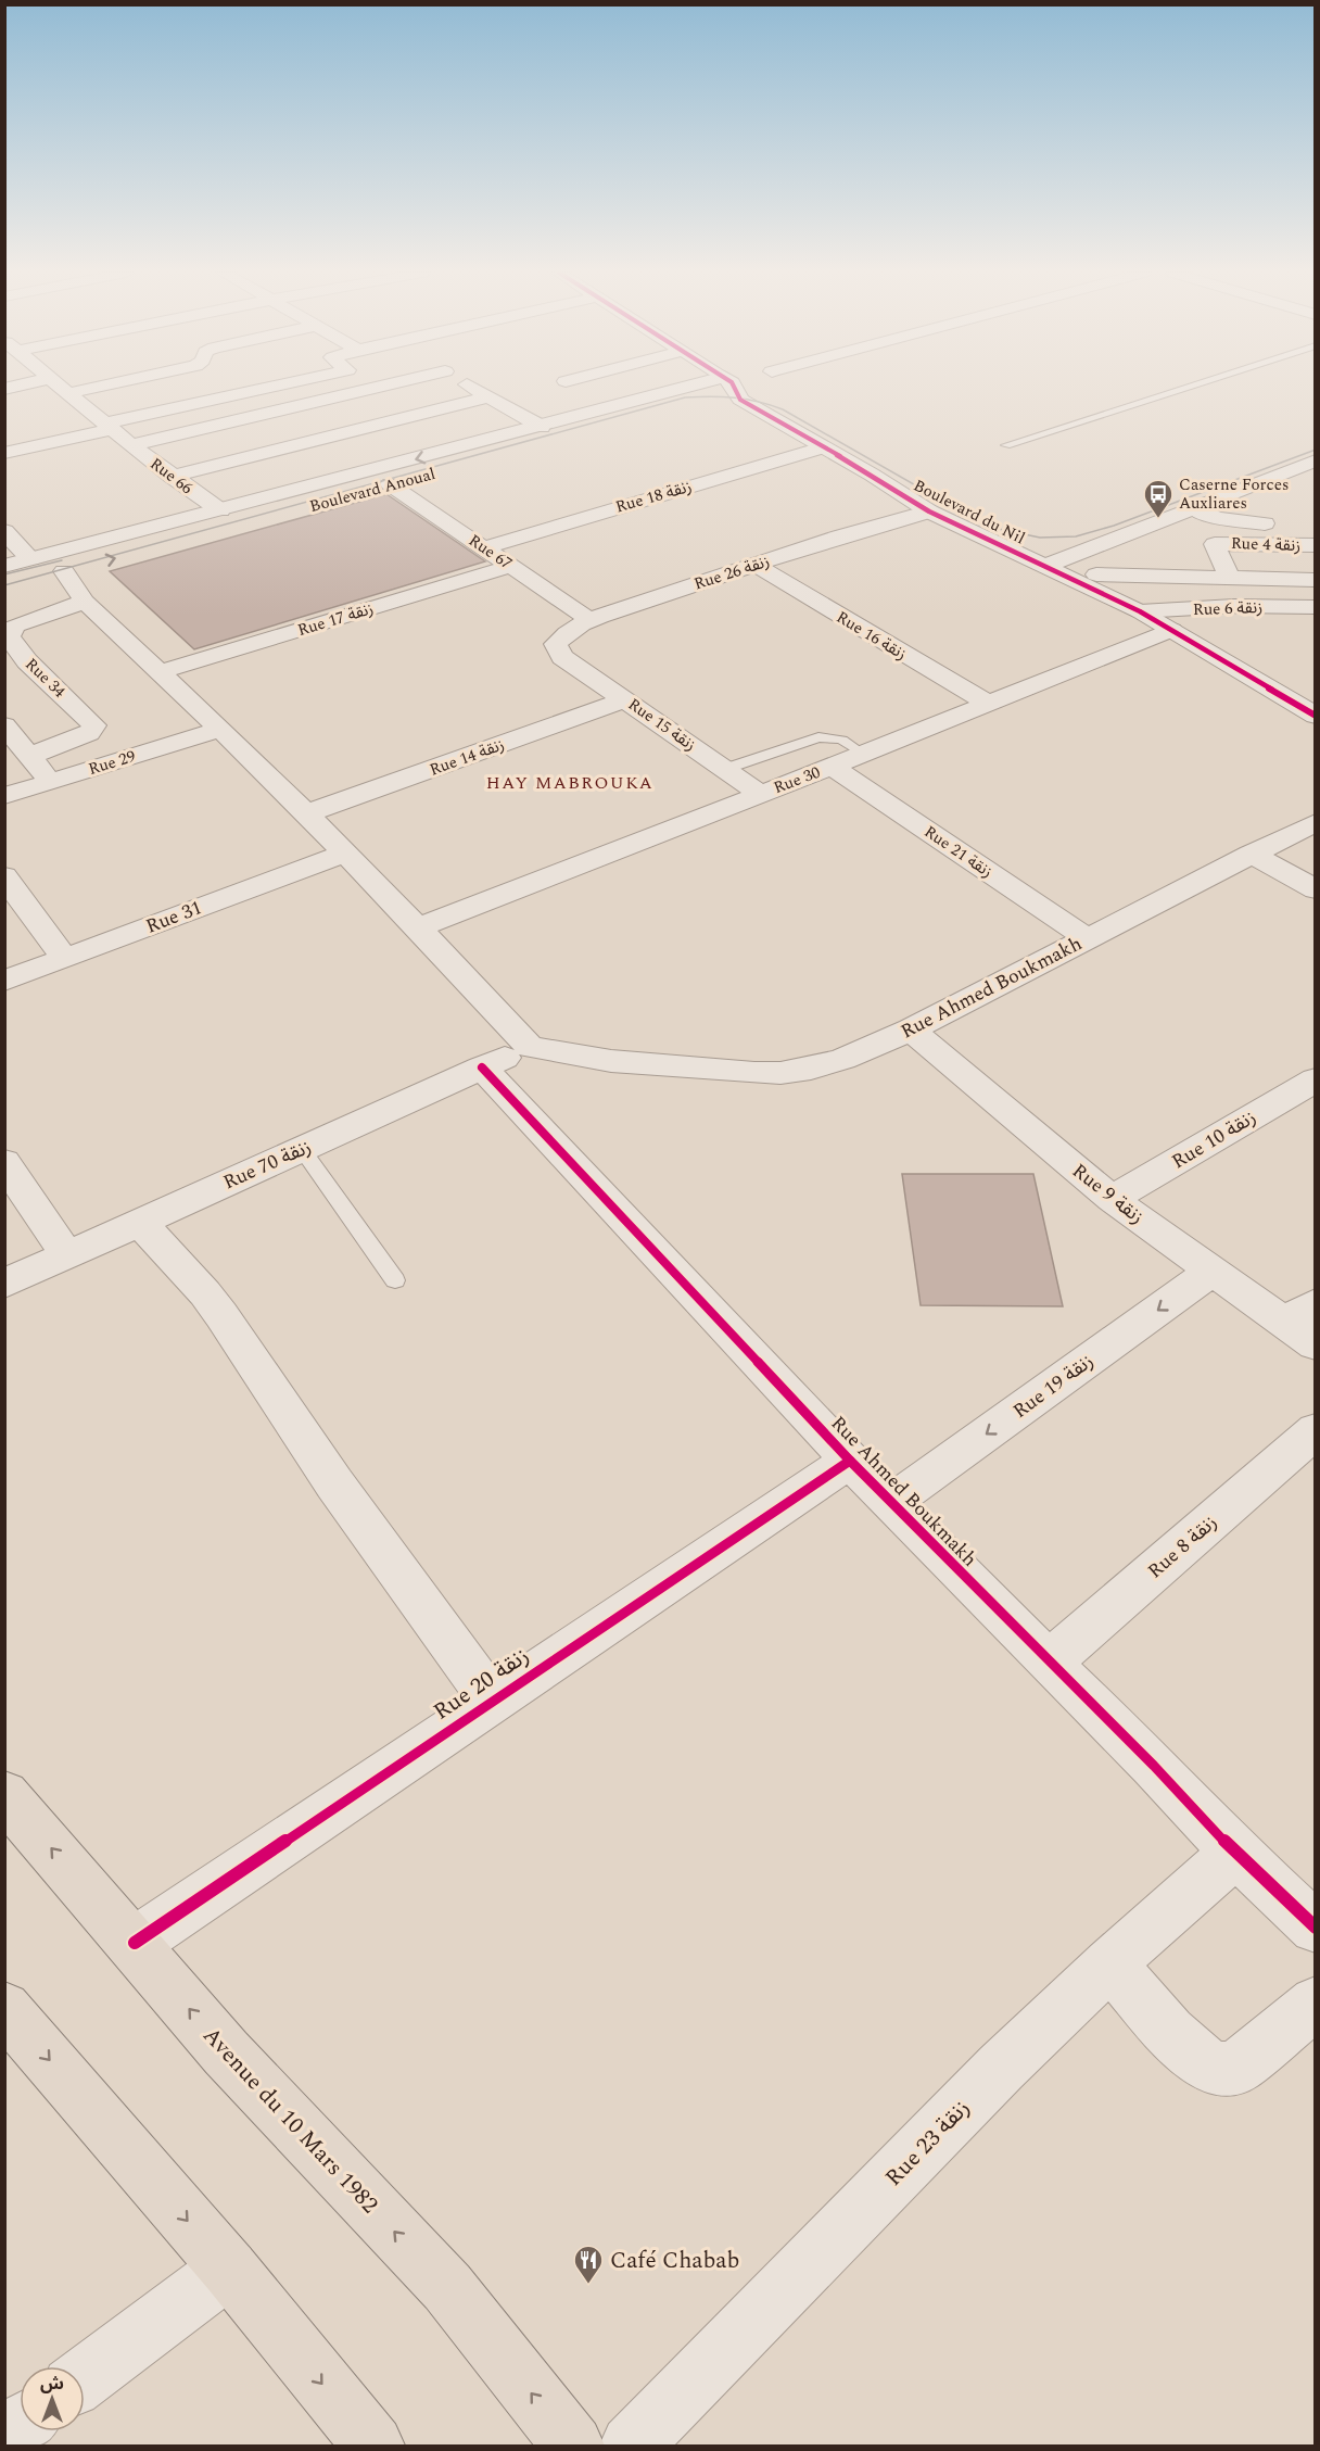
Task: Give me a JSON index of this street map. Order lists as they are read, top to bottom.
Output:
{
  "streets": {
    "main road": ["Avenue du 10 Mars 1982"],
    "street": [
      "Rue 66",
      "Boulevard Anoual",
      "Rue 18 زنقة",
      "Boulevard du Nil",
      "Rue 4 زنقة",
      "Rue 67",
      "Rue 26 زنقة",
      "Rue 6 زنقة",
      "Rue 17 زنقة",
      "Rue 16 زنقة",
      "Rue 34",
      "Rue 15 زنقة",
      "Rue 14 زنقة",
      "Rue 29",
      "Rue 30",
      "Rue 21 زنقة",
      "Rue 31",
      "Rue Ahmed Boukmakh",
      "Rue 10 زنقة",
      "Rue 70 زنقة",
      "Rue 9 زنقة",
      "Rue 19 زنقة",
      "Rue 8 زنقة",
      "Rue 20 زنقة",
      "Rue 23 زنقة"
    ]
  },
  "crossings": [
    ["Rue 66", "Boulevard Anoual"],
    ["Boulevard Anoual", "Rue 67"],
    ["Rue 18 زنقة", "Boulevard du Nil"],
    ["Rue 18 زنقة", "Rue 67"],
    ["Boulevard du Nil", "Rue 26 زنقة"],
    ["Boulevard du Nil", "Rue 6 زنقة"],
    ["Boulevard du Nil", "Rue 30"],
    ["Rue 67", "Rue 26 زنقة"],
    ["Rue 67", "Rue 17 زنقة"],
    ["Rue 26 زنقة", "Rue 16 زنقة"],
    ["Rue 26 زنقة", "Rue 15 زنقة"],
    ["Rue 16 زنقة", "Rue 30"],
    ["Rue 15 زنقة", "Rue 14 زنقة"],
    ["Rue 15 زنقة", "Rue 30"],
    ["Rue 30", "Rue 21 زنقة"],
    ["Rue 21 زنقة", "Rue Ahmed Boukmakh"],
    ["Rue Ahmed Boukmakh", "Rue 70 زنقة"],
    ["Rue Ahmed Boukmakh", "Rue 9 زنقة"],
    ["Rue Ahmed Boukmakh", "Rue 19 زنقة"],
    ["Rue Ahmed Boukmakh", "Rue 8 زنقة"],
    ["Rue Ahmed Boukmakh", "Rue 20 زنقة"],
    ["Rue Ahmed Boukmakh", "Rue 23 زنقة"],
    ["Rue 10 زنقة", "Rue 9 زنقة"],
    ["Rue 9 زنقة", "Rue 19 زنقة"],
    ["Rue 20 زنقة", "Avenue du 10 Mars 1982"]
  ],
  "one_way": ["Rue 19 زنقة"],
  "districts": ["HAY MABROUKA"],
  "places": {
    "bus stop": ["Caserne Forces Auxliares"],
    "restaurant": ["Café Chabab"]
  },
  "north": "top"
}
